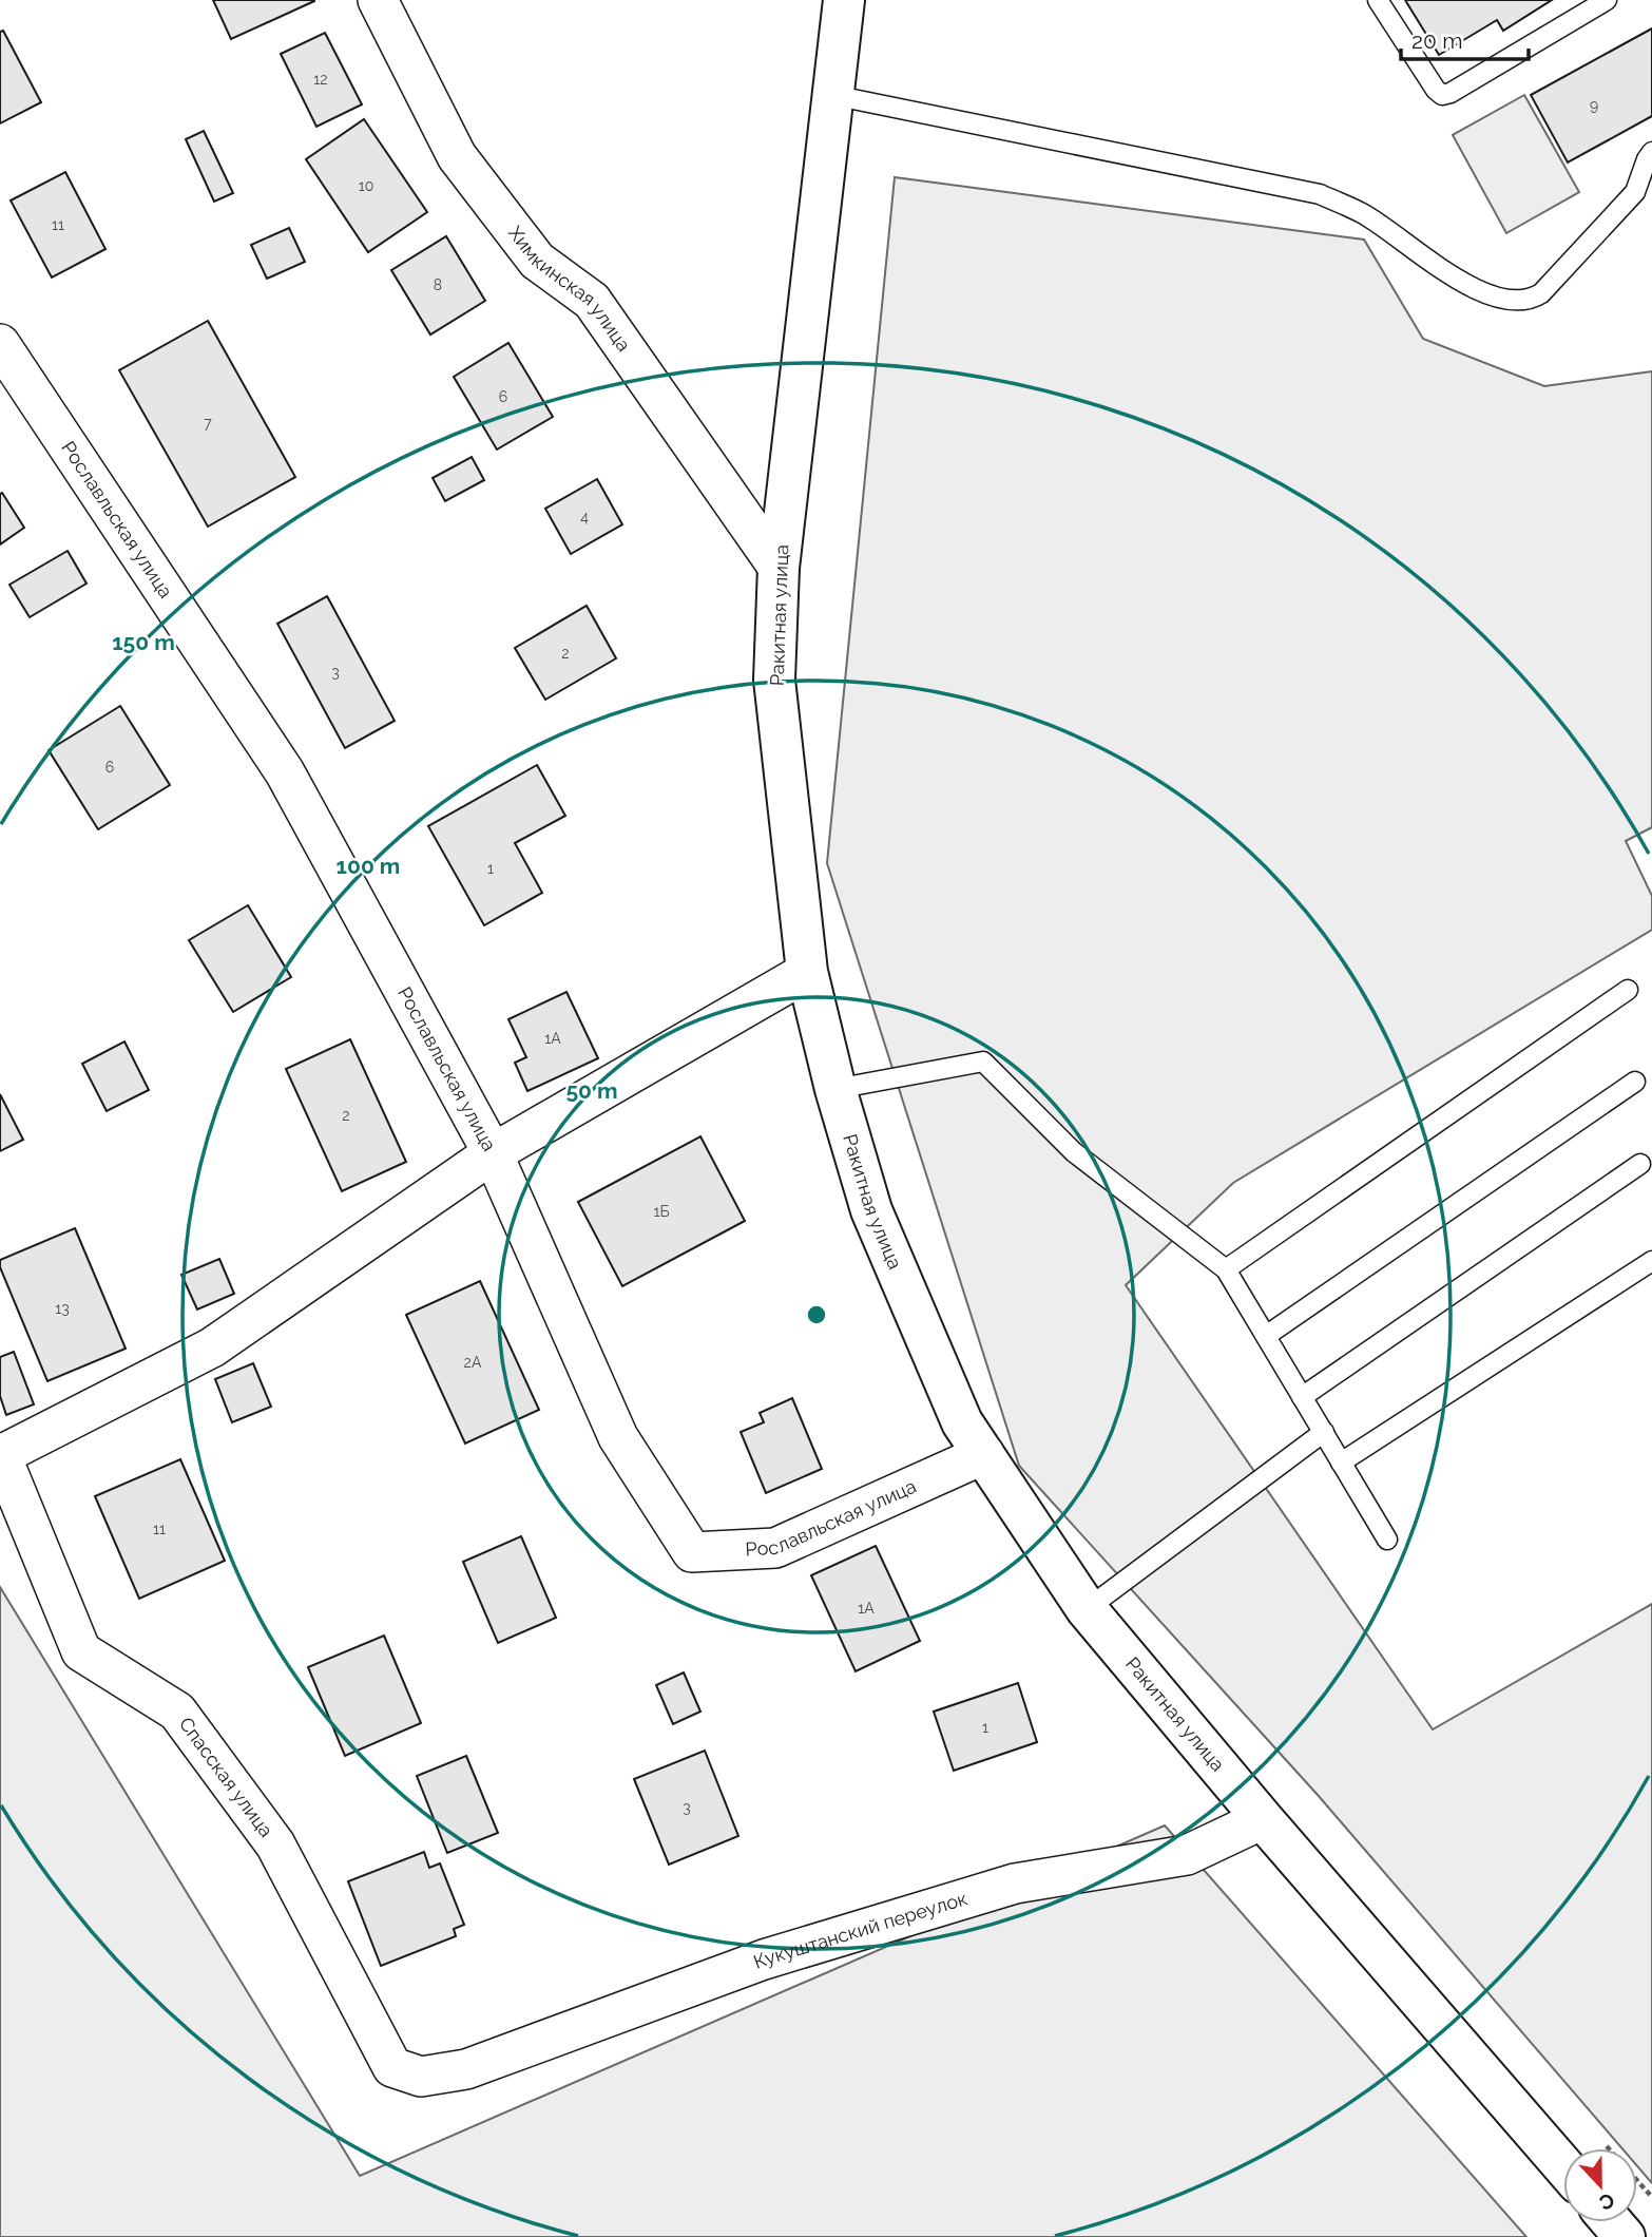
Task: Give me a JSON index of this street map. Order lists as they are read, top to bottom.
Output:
{
  "streets": {
    "street": [
      "Химкинская улица",
      "Рославльская улица",
      "Ракитная улица",
      "Спасская улица",
      "Кукуштанский переулок"
    ]
  },
  "crossings": [
    ["Химкинская улица", "Ракитная улица"],
    ["Рославльская улица", "Ракитная улица"],
    ["Ракитная улица", "Кукуштанский переулок"],
    ["Спасская улица", "Кукуштанский переулок"]
  ],
  "house_numbers": [
    "12",
    "9",
    "10",
    "11",
    "8",
    "6",
    "7",
    "4",
    "2",
    "3",
    "6",
    "1",
    "1А",
    "2",
    "1Б",
    "13",
    "2А",
    "11",
    "1А",
    "1",
    "3"
  ],
  "scale_bar": "20 m",
  "north": "bottom",
  "rings": ["150 m", "100 m", "50 m"]
}
